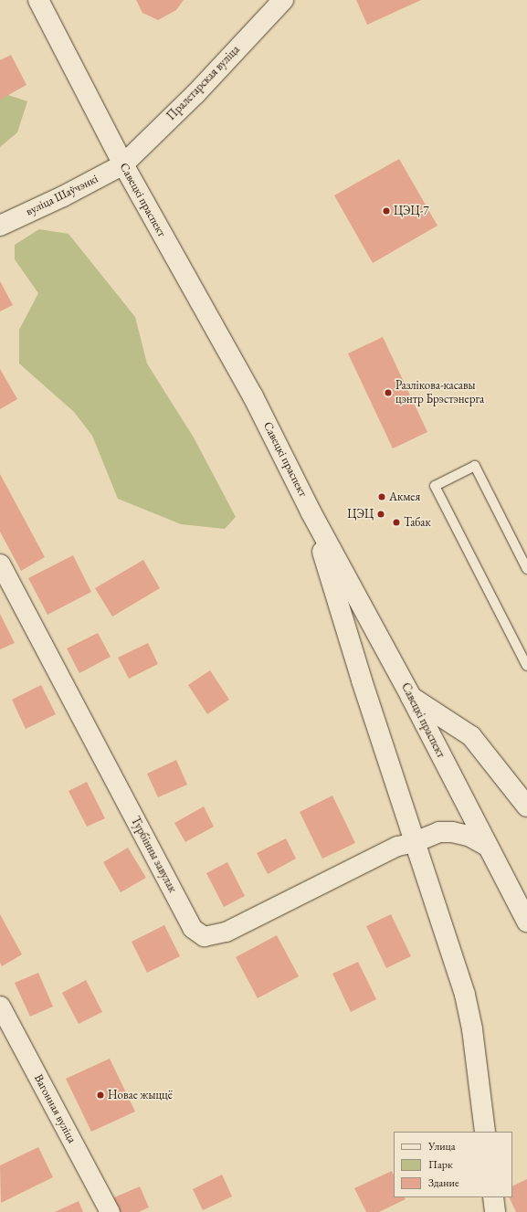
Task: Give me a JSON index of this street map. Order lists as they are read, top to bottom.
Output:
{
  "streets": {
    "main road": ["Пралетарская вуліца", "вуліца Шаўчэнкі", "Савецкі праспект"],
    "street": ["Турбінны завулак", "Вагонная вуліца"]
  },
  "crossings": [
    ["Пралетарская вуліца", "вуліца Шаўчэнкі"],
    ["Пралетарская вуліца", "Савецкі праспект"],
    ["вуліца Шаўчэнкі", "Савецкі праспект"]
  ],
  "places": [
    "ЦЭЦ-7",
    "Разлікова-касавы цэнтр Брэстэнерга",
    "Акмея",
    "ЦЭЦ",
    "Табак",
    "Новае жыццё"
  ],
  "legend": ["Улица", "Парк", "Здание"]
}
